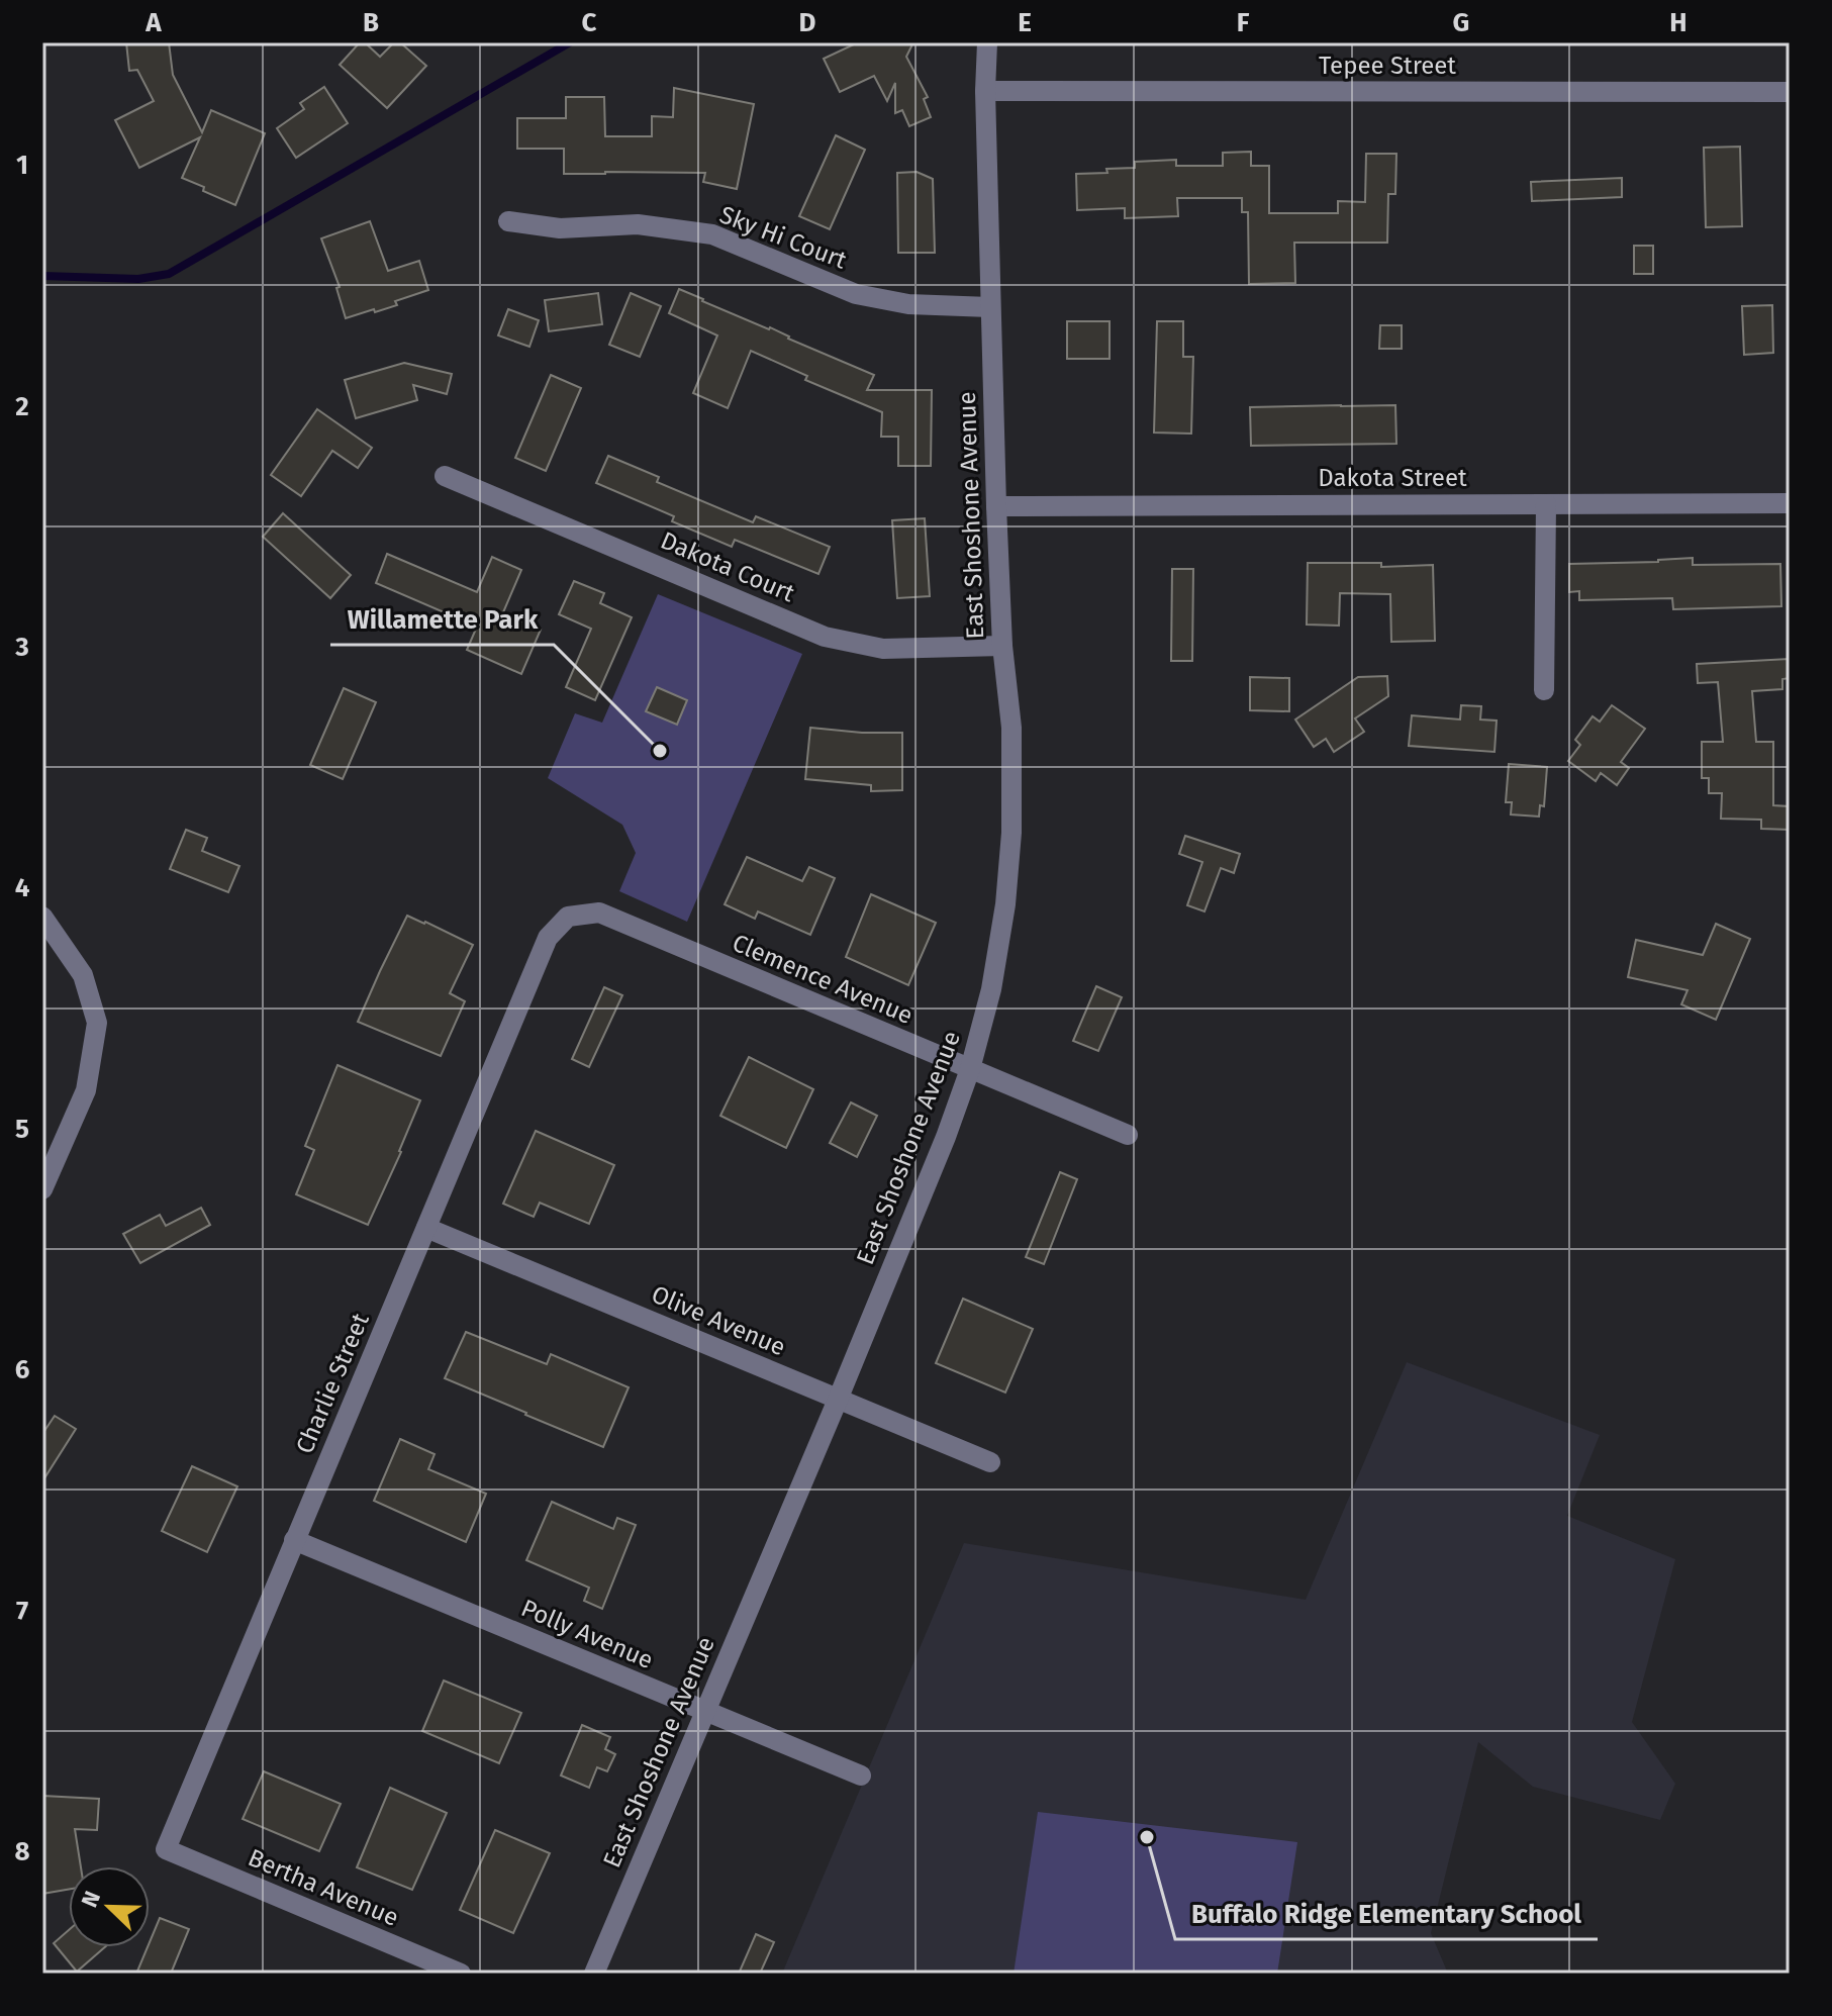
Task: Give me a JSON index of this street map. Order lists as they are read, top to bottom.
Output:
{
  "streets": {
    "street": [
      "Tepee Street",
      "Sky Hi Court",
      "Dakota Street",
      "East Shoshone Avenue",
      "Dakota Court",
      "Clemence Avenue",
      "Olive Avenue",
      "Charlie Street",
      "Polly Avenue",
      "Bertha Avenue"
    ]
  },
  "crossings": [
    ["Tepee Street", "East Shoshone Avenue"],
    ["Sky Hi Court", "East Shoshone Avenue"],
    ["Dakota Street", "East Shoshone Avenue"],
    ["East Shoshone Avenue", "Dakota Court"],
    ["East Shoshone Avenue", "Clemence Avenue"],
    ["East Shoshone Avenue", "Olive Avenue"],
    ["East Shoshone Avenue", "Polly Avenue"],
    ["Clemence Avenue", "Charlie Street"],
    ["Olive Avenue", "Charlie Street"],
    ["Charlie Street", "Polly Avenue"],
    ["Charlie Street", "Bertha Avenue"]
  ],
  "places": ["Willamette Park", "Buffalo Ridge Elementary School"],
  "north": "top left",
  "grid": {
    "columns": [
      "A",
      "B",
      "C",
      "D",
      "E",
      "F",
      "G",
      "H"
    ],
    "rows": [
      "1",
      "2",
      "3",
      "4",
      "5",
      "6",
      "7",
      "8"
    ]
  }
}
